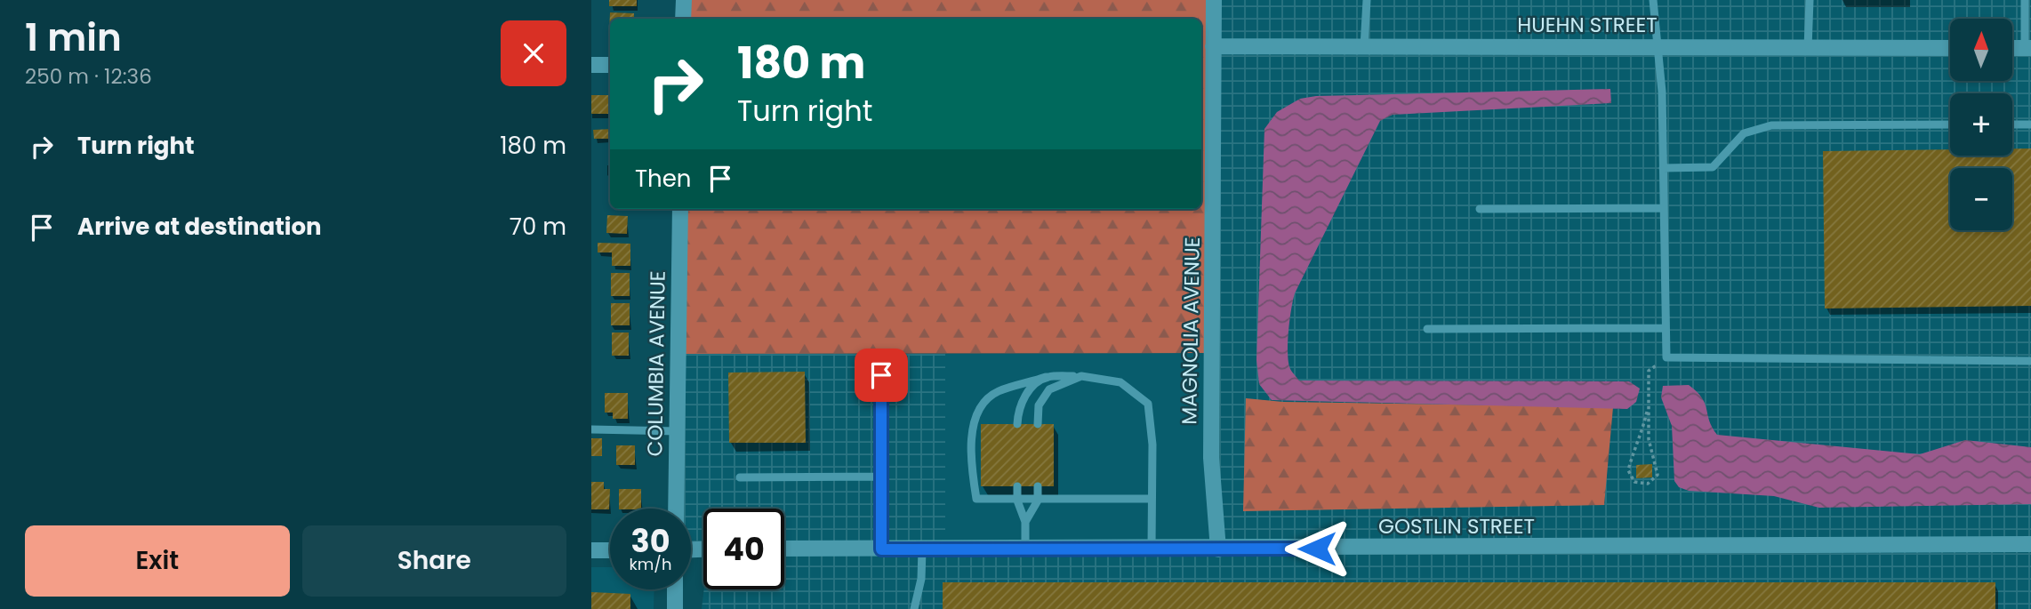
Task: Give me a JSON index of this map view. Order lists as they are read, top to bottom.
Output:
{
  "streets": {
    "street": [
      "HUEHN STREET",
      "MAGNOLIA AVENUE",
      "COLUMBIA AVENUE",
      "GOSTLIN STREET"
    ]
  },
  "crossings": [
    ["HUEHN STREET", "MAGNOLIA AVENUE"],
    ["MAGNOLIA AVENUE", "GOSTLIN STREET"]
  ],
  "north": "top",
  "page": {
    "heading": ["1 min", "250 m · 12:36"],
    "map_buttons": ["+", "−"],
    "turn": ["180 m", "Turn right"],
    "list": [
      {
        "name": "Turn right",
        "value": "180 m"
      },
      {
        "name": "Arrive at destination",
        "value": "70 m"
      }
    ],
    "then": "Then",
    "speed": "30 km/h",
    "limit": "40",
    "buttons": ["Exit", "Share"]
  }
}
